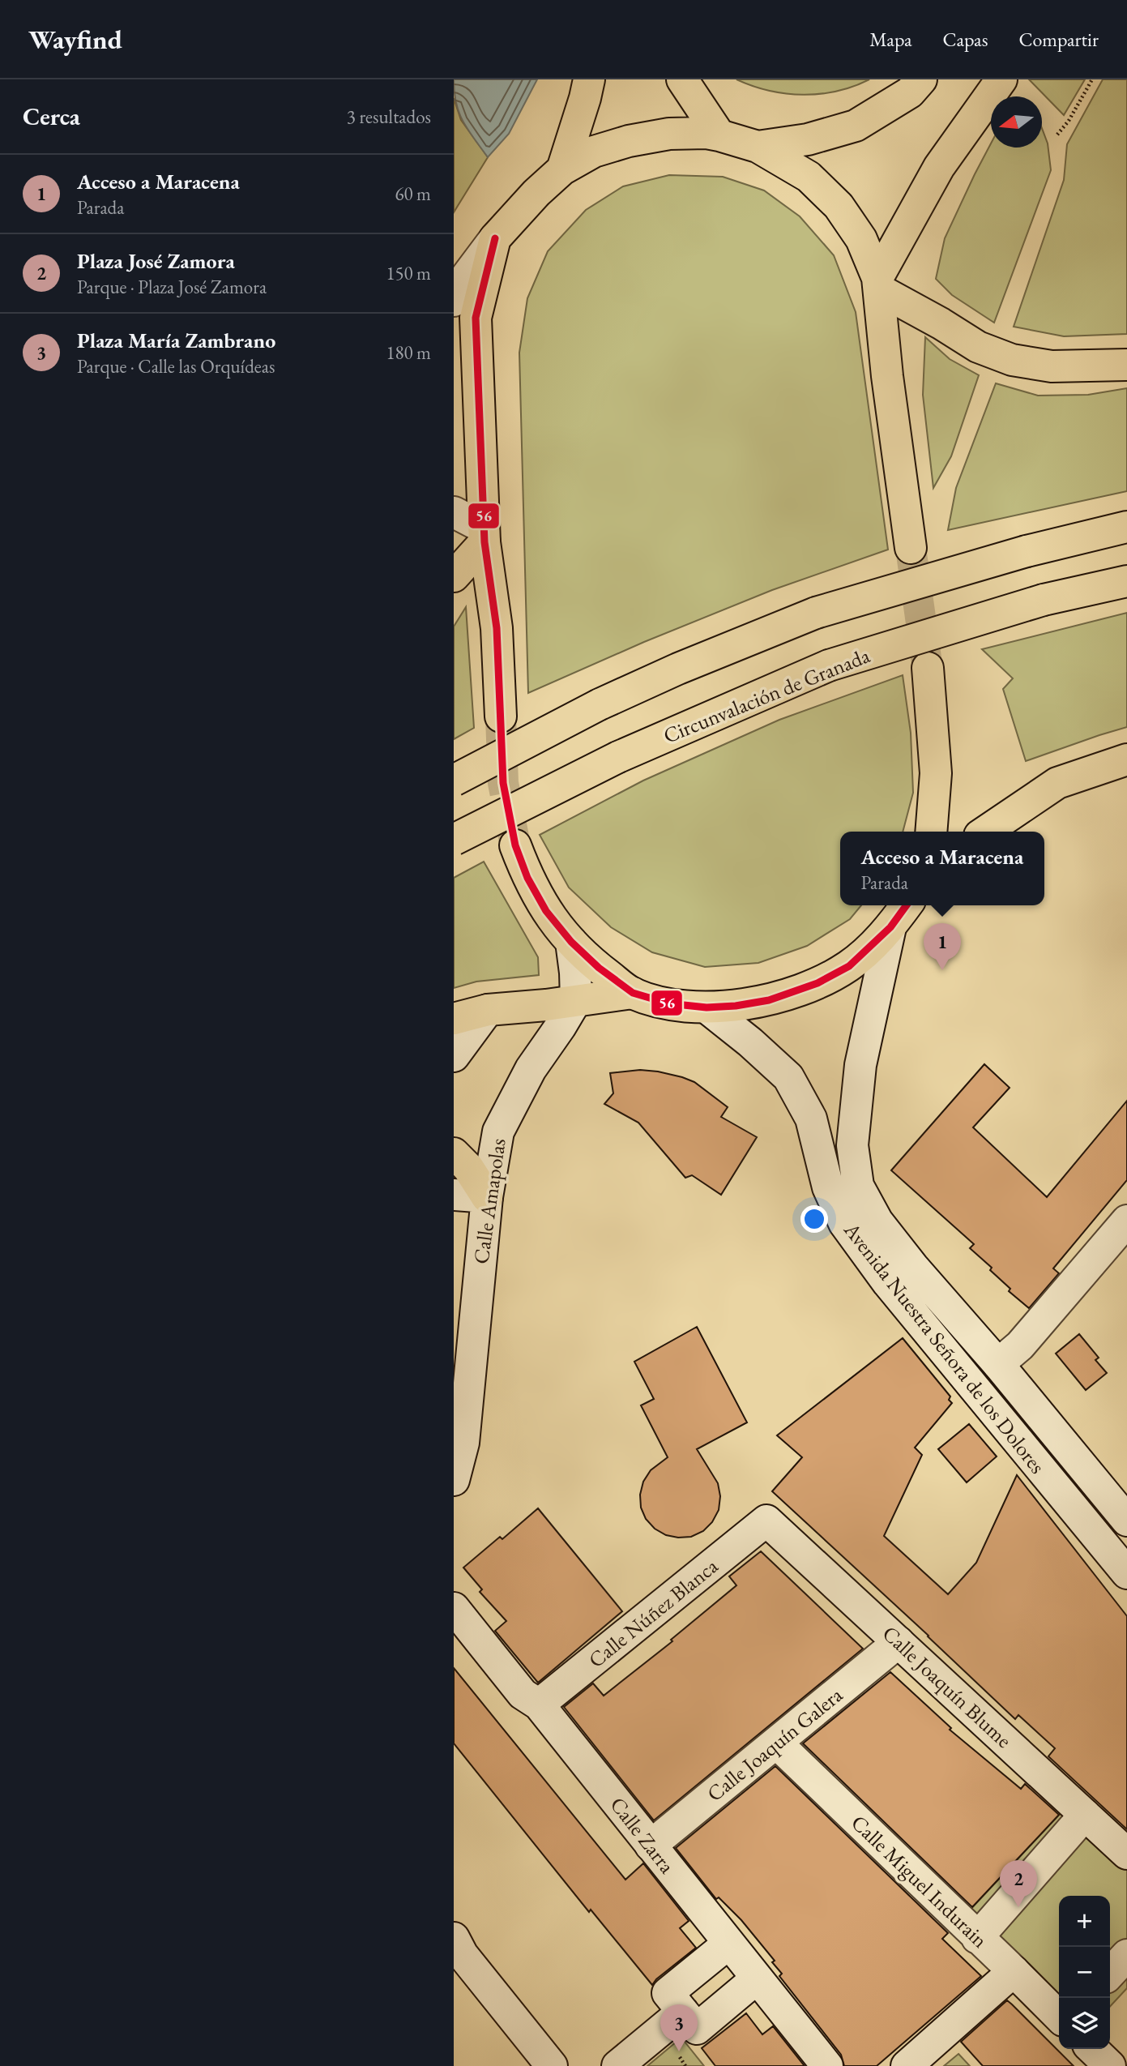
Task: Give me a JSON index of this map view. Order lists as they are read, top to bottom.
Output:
{
  "streets": {
    "main road": ["Circunvalación de Granada"],
    "street": [
      "Calle Amapolas",
      "Avenida Nuestra Señora de los Dolores",
      "Calle Núñez Blanca",
      "Calle Joaquín Blume",
      "Calle Joaquín Galera",
      "Calle Zarra",
      "Calle Miguel Indurain"
    ]
  },
  "crossings": [
    ["Calle Núñez Blanca", "Calle Joaquín Blume"],
    ["Calle Núñez Blanca", "Calle Zarra"],
    ["Calle Joaquín Blume", "Calle Joaquín Galera"],
    ["Calle Joaquín Galera", "Calle Zarra"],
    ["Calle Joaquín Galera", "Calle Miguel Indurain"]
  ],
  "lines": ["transit line 56"],
  "north": "left",
  "page": {
    "header": "Wayfind",
    "nav": ["Mapa", "Capas", "Compartir"],
    "heading": ["Cerca", "3 resultados"],
    "list": [
      {
        "mark": "1",
        "name": "Acceso a Maracena",
        "note": "Parada",
        "value": "60 m"
      },
      {
        "mark": "2",
        "name": "Plaza José Zamora",
        "note": "Parque · Plaza José Zamora",
        "value": "150 m"
      },
      {
        "mark": "3",
        "name": "Plaza María Zambrano",
        "note": "Parque · Calle las Orquídeas",
        "value": "180 m"
      }
    ],
    "popup": ["Acceso a Maracena", "Parada"],
    "pins": ["1", "2", "3"],
    "map_buttons": ["+", "−"]
  }
}
